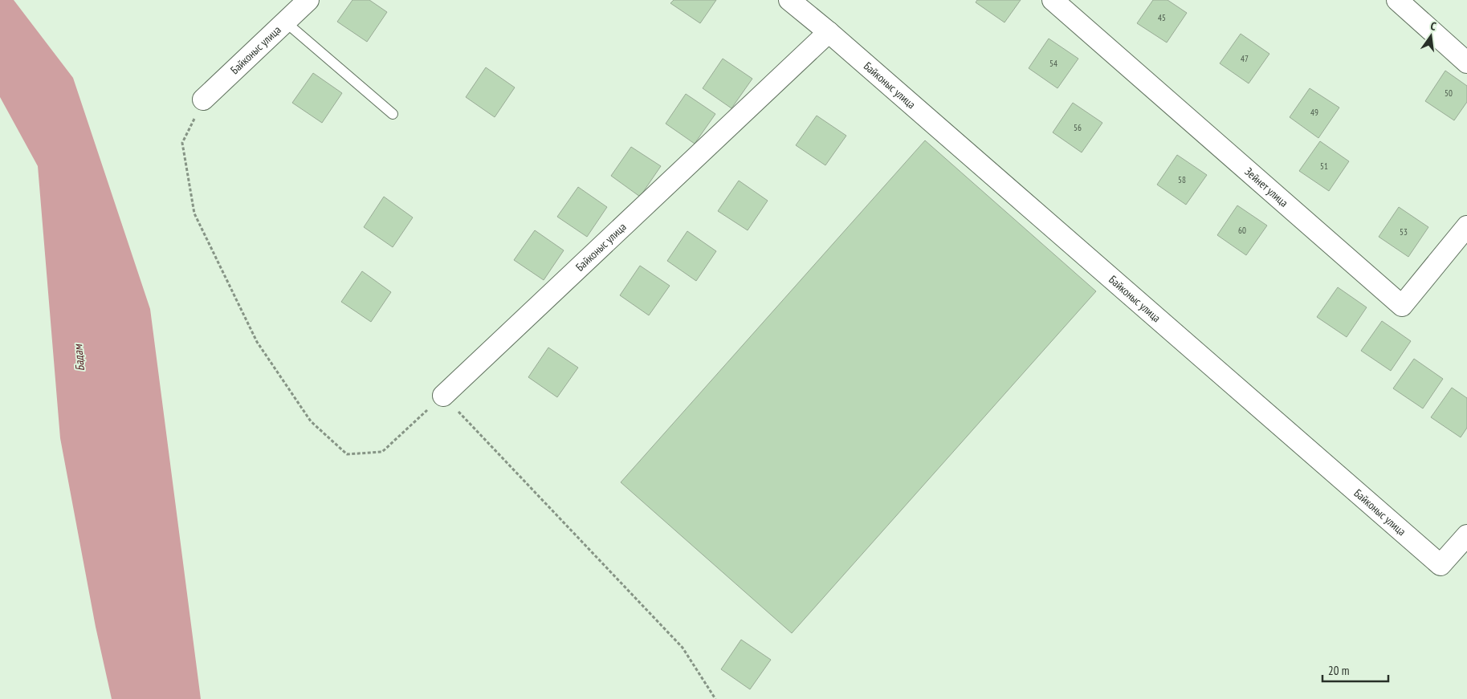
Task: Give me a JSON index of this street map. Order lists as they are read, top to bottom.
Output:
{
  "streets": {
    "street": ["Байконыс улица", "Зейнет улица"]
  },
  "water": ["Бадам"],
  "house_numbers": [
    "45",
    "47",
    "54",
    "50",
    "49",
    "56",
    "51",
    "58",
    "60",
    "53"
  ],
  "scale_bar": "20 m",
  "north": "top"
}
